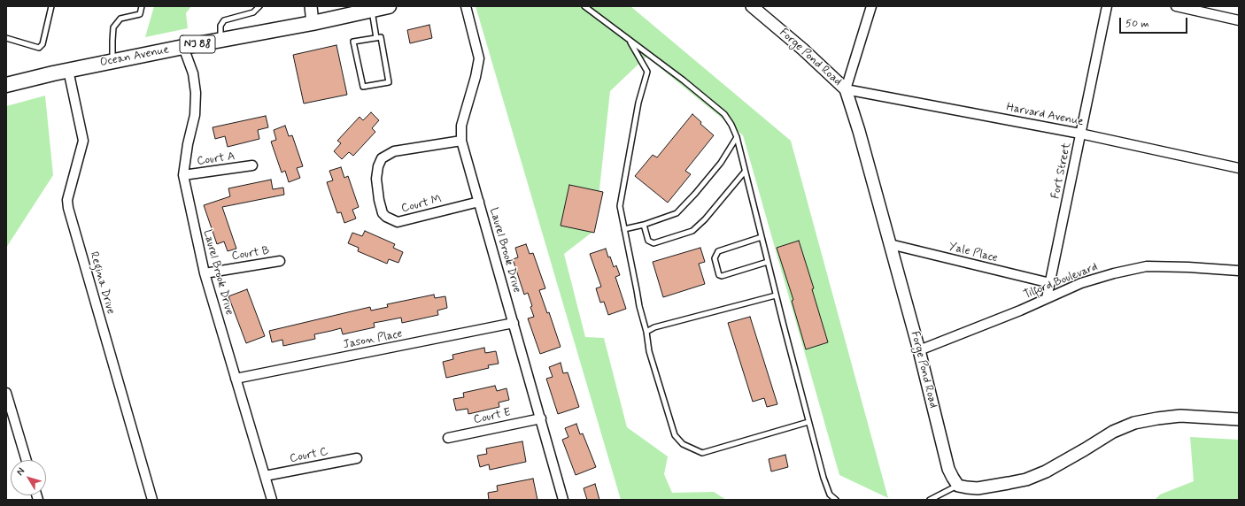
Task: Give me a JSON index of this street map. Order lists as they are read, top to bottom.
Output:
{
  "streets": {
    "main road": ["NJ 88", "Ocean Avenue"],
    "street": [
      "Forge Pond Road",
      "Harvard Avenue",
      "Court A",
      "Fort Street",
      "Court M",
      "Laurel Brook Drive",
      "Yale Place",
      "Court B",
      "Tilford Boulevard",
      "Regina Drive",
      "Jason Place",
      "Court E",
      "Court C"
    ]
  },
  "crossings": [
    ["Ocean Avenue", "Laurel Brook Drive"],
    ["Ocean Avenue", "Regina Drive"],
    ["Forge Pond Road", "Harvard Avenue"],
    ["Forge Pond Road", "Yale Place"],
    ["Forge Pond Road", "Tilford Boulevard"],
    ["Harvard Avenue", "Fort Street"],
    ["Court A", "Laurel Brook Drive"],
    ["Fort Street", "Yale Place"],
    ["Fort Street", "Tilford Boulevard"],
    ["Court M", "Laurel Brook Drive"],
    ["Laurel Brook Drive", "Court B"],
    ["Laurel Brook Drive", "Jason Place"],
    ["Laurel Brook Drive", "Court E"],
    ["Laurel Brook Drive", "Court C"]
  ],
  "scale_bar": "50 m",
  "north": "top left"
}
